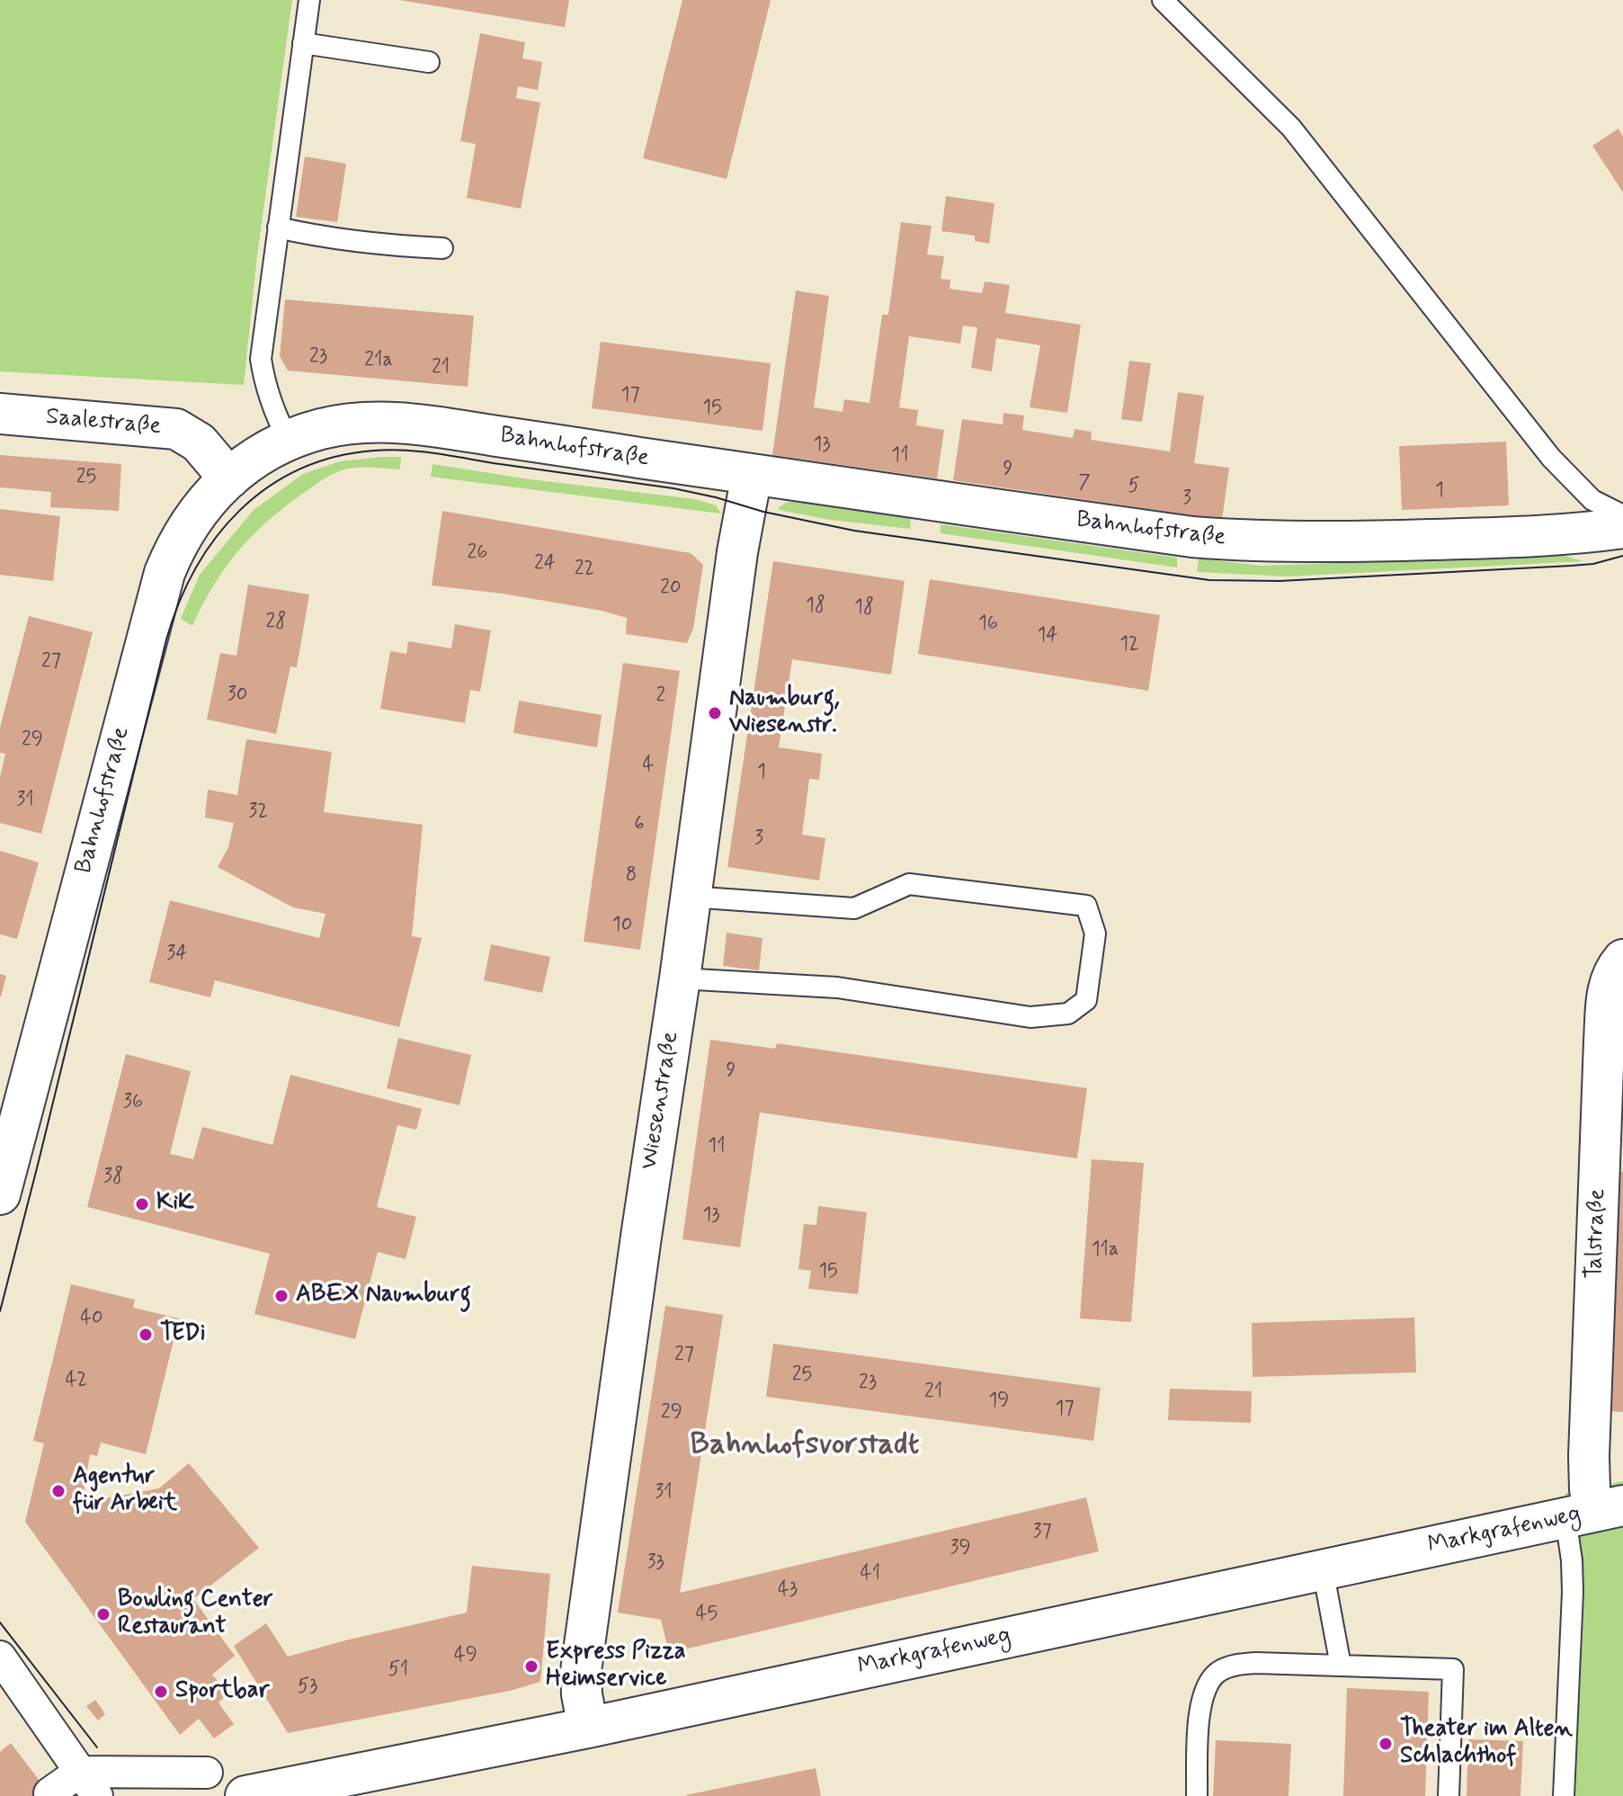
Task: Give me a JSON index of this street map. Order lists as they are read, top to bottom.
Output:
{
  "streets": {
    "street": [
      "Saalestraße",
      "Bahnhofstraße",
      "Wiesenstraße",
      "Talstraße",
      "Markgrafenweg"
    ]
  },
  "crossings": [
    ["Saalestraße", "Bahnhofstraße"],
    ["Bahnhofstraße", "Wiesenstraße"],
    ["Wiesenstraße", "Markgrafenweg"],
    ["Talstraße", "Markgrafenweg"]
  ],
  "districts": ["Bahnhofsvorstadt"],
  "places": [
    "Naumburg, Wiesenstr.",
    "KiK",
    "ABEX Naumburg",
    "TEDi",
    "Agentur für Arbeit",
    "Bowling Center Restaurant",
    "Express Pizza Heimservice",
    "Sportbar",
    "Theater im Alten Schlachthof"
  ],
  "house_numbers": [
    "23",
    "21a",
    "21",
    "17",
    "15",
    "13",
    "11",
    "9",
    "25",
    "7",
    "5",
    "1",
    "3",
    "26",
    "24",
    "22",
    "20",
    "18",
    "18",
    "28",
    "16",
    "14",
    "12",
    "27",
    "30",
    "2",
    "29",
    "4",
    "1",
    "31",
    "32",
    "6",
    "3",
    "8",
    "10",
    "34",
    "9",
    "36",
    "11",
    "38",
    "13",
    "11a",
    "15",
    "40",
    "27",
    "25",
    "42",
    "23",
    "21",
    "19",
    "17",
    "29",
    "31",
    "37",
    "39",
    "33",
    "41",
    "43",
    "45",
    "49",
    "51",
    "53"
  ]
}
